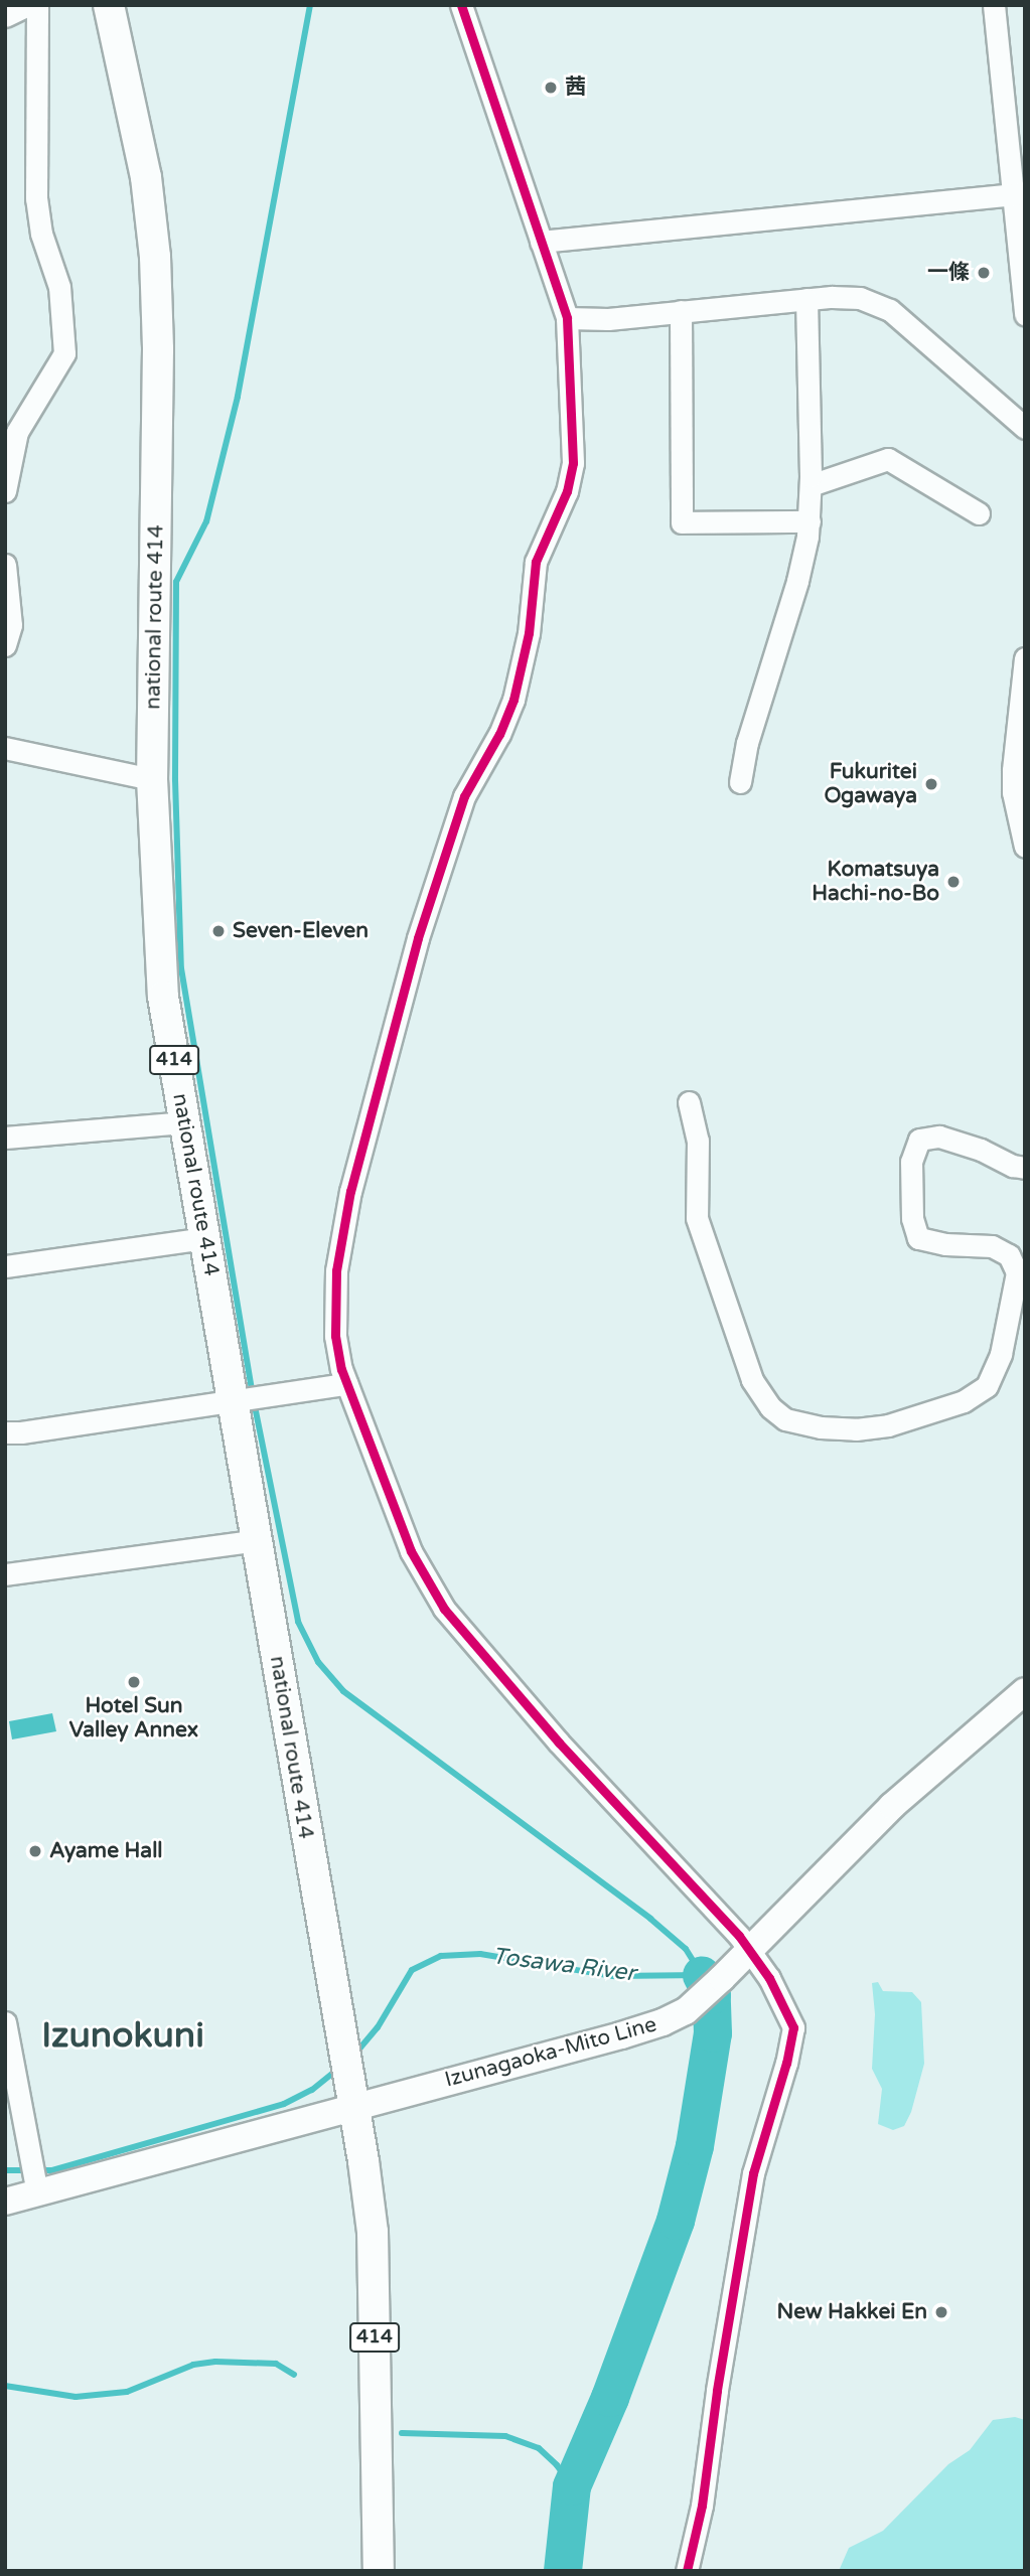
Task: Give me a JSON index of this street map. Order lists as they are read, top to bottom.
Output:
{
  "streets": {
    "highway": ["national route 414", "414"],
    "main road": ["Izunagaoka-Mito Line"]
  },
  "crossings": [
    ["national route 414", "414"],
    ["national route 414", "Izunagaoka-Mito Line"],
    ["414", "Izunagaoka-Mito Line"]
  ],
  "districts": ["Izunokuni"],
  "water": ["Tosawa River"],
  "places": [
    "茜",
    "一條",
    "Fukuritei Ogawaya",
    "Komatsuya Hachi-no-Bo",
    "Seven-Eleven",
    "Hotel Sun Valley Annex",
    "Ayame Hall",
    "New Hakkei En"
  ]
}
